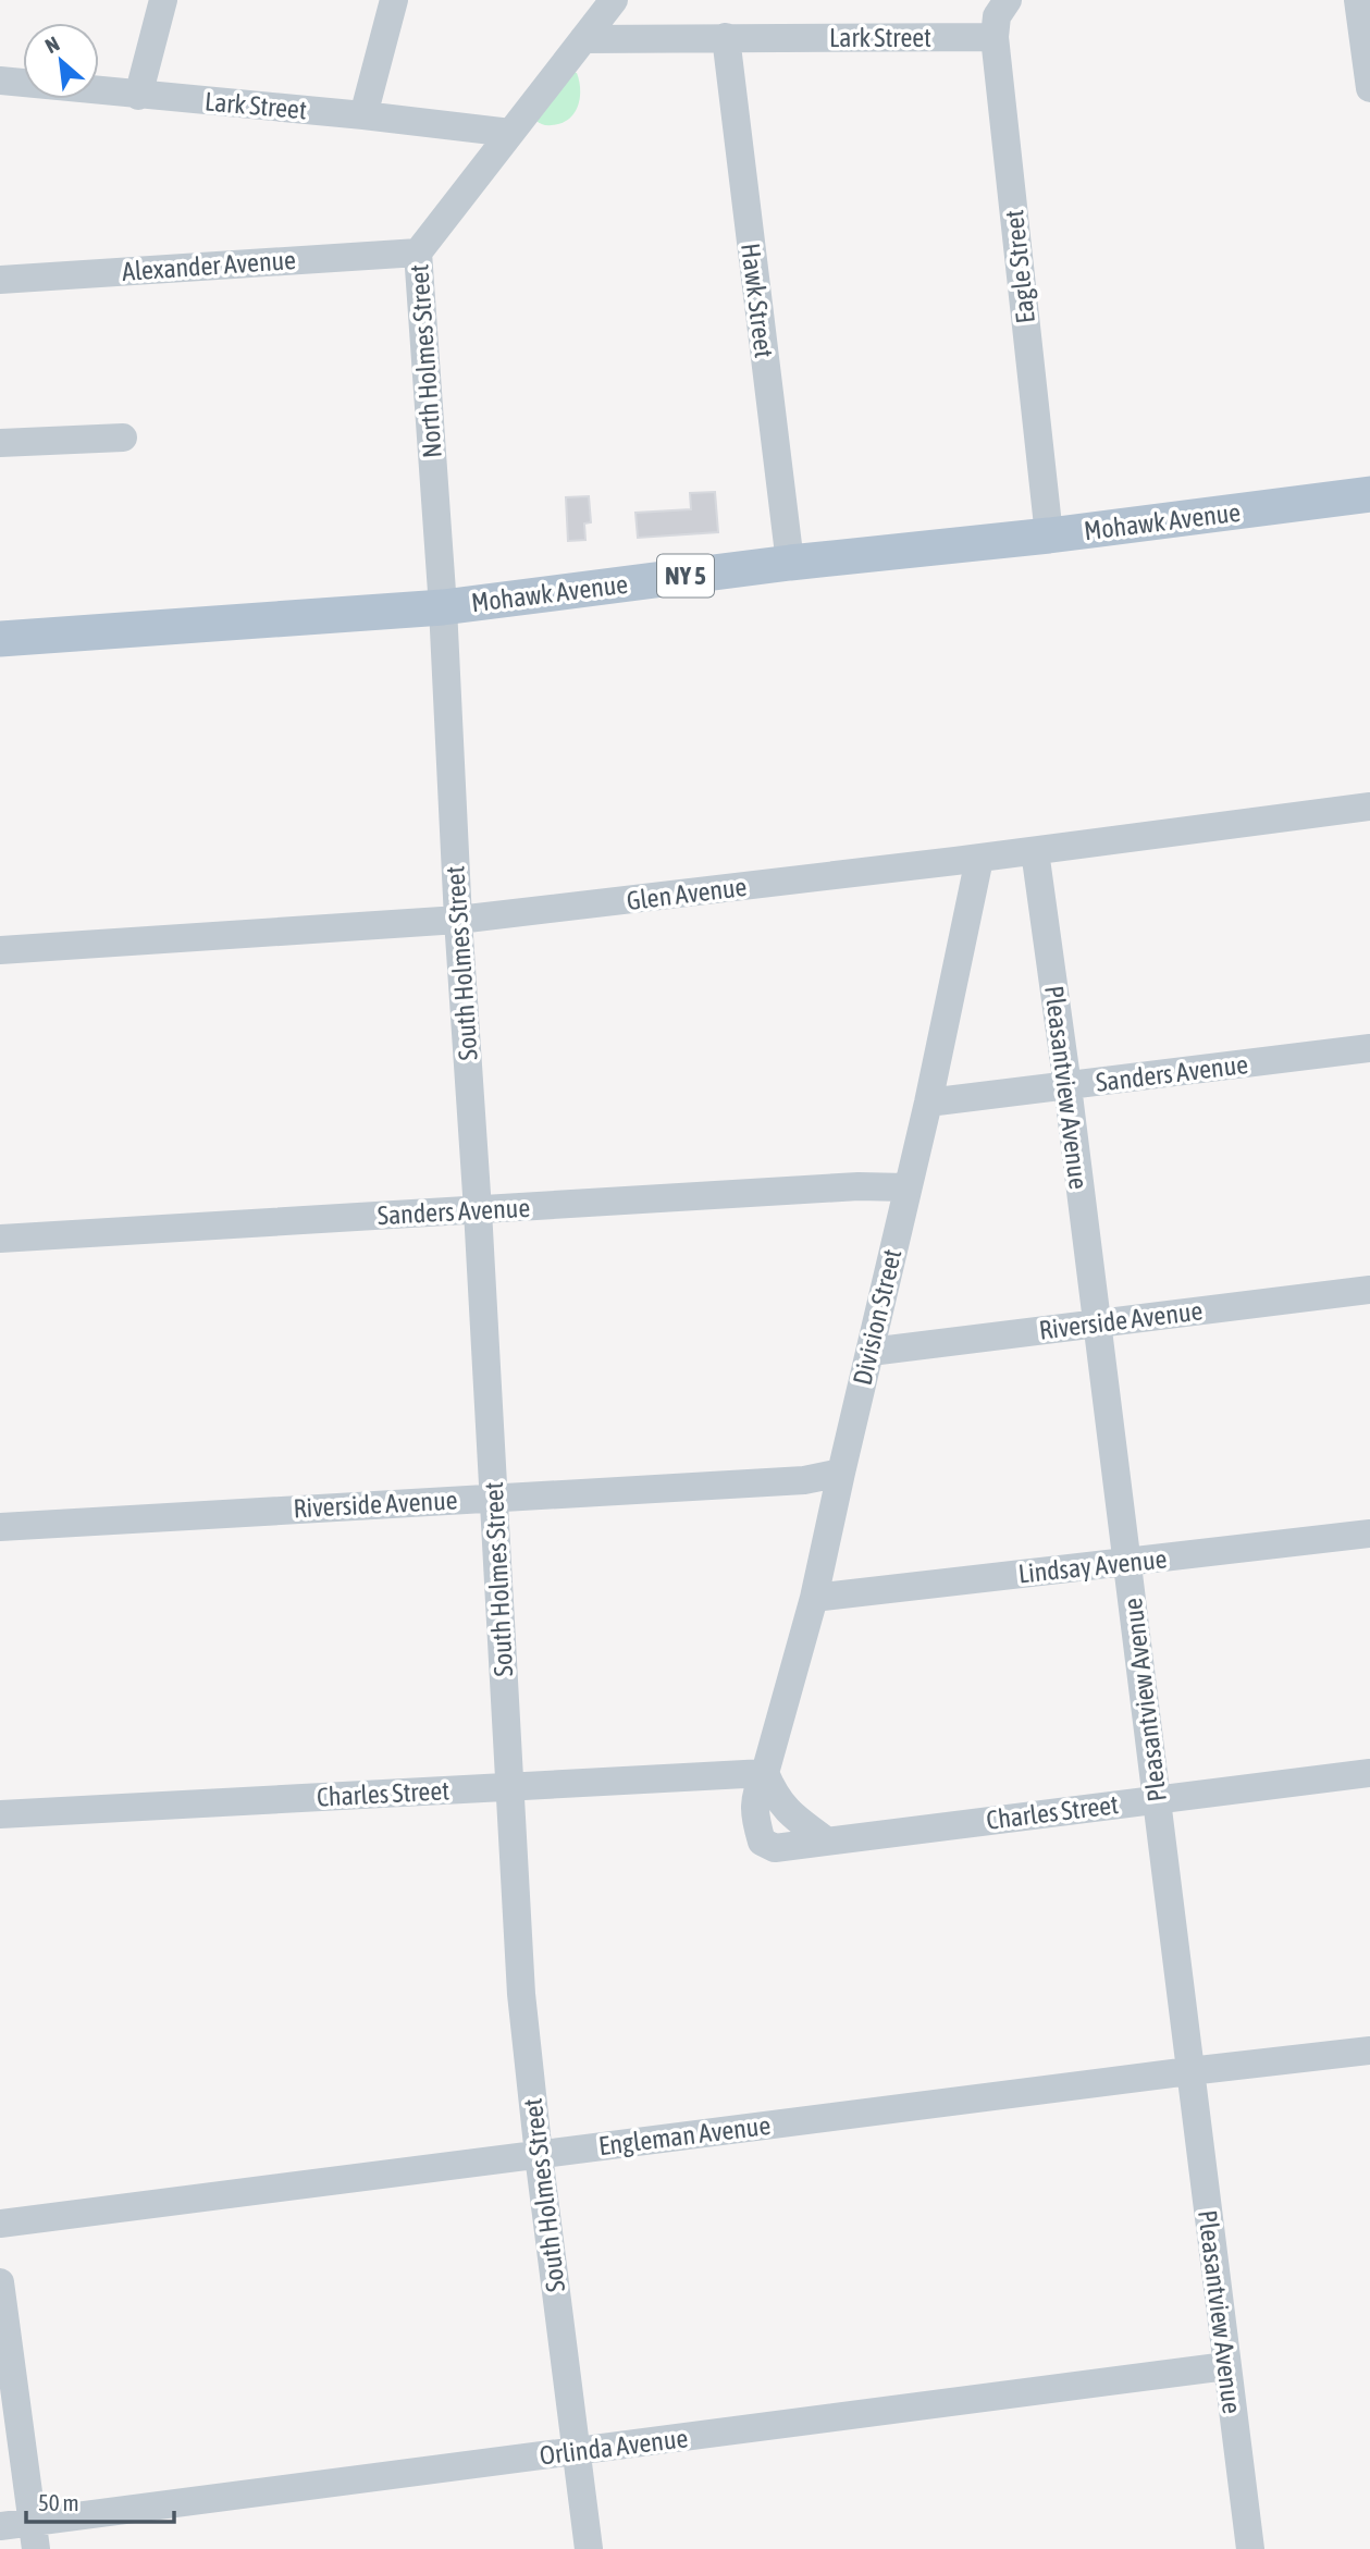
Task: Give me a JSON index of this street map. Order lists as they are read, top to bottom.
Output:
{
  "streets": {
    "main road": ["Mohawk Avenue", "NY 5"],
    "street": [
      "Lark Street",
      "Alexander Avenue",
      "Eagle Street",
      "Hawk Street",
      "North Holmes Street",
      "Glen Avenue",
      "South Holmes Street",
      "Sanders Avenue",
      "Pleasantview Avenue",
      "Division Street",
      "Riverside Avenue",
      "Lindsay Avenue",
      "Charles Street",
      "Engleman Avenue",
      "Orlinda Avenue"
    ]
  },
  "crossings": [
    ["Lark Street", "Eagle Street"],
    ["Lark Street", "Hawk Street"],
    ["Lark Street", "North Holmes Street"],
    ["Alexander Avenue", "North Holmes Street"],
    ["Eagle Street", "Mohawk Avenue"],
    ["Hawk Street", "Mohawk Avenue"],
    ["North Holmes Street", "Mohawk Avenue"],
    ["North Holmes Street", "South Holmes Street"],
    ["Mohawk Avenue", "South Holmes Street"],
    ["Glen Avenue", "South Holmes Street"],
    ["Glen Avenue", "Pleasantview Avenue"],
    ["Glen Avenue", "Division Street"],
    ["South Holmes Street", "Sanders Avenue"],
    ["South Holmes Street", "Riverside Avenue"],
    ["South Holmes Street", "Charles Street"],
    ["South Holmes Street", "Engleman Avenue"],
    ["South Holmes Street", "Orlinda Avenue"],
    ["Sanders Avenue", "Pleasantview Avenue"],
    ["Sanders Avenue", "Division Street"],
    ["Pleasantview Avenue", "Riverside Avenue"],
    ["Pleasantview Avenue", "Lindsay Avenue"],
    ["Pleasantview Avenue", "Charles Street"],
    ["Pleasantview Avenue", "Engleman Avenue"],
    ["Pleasantview Avenue", "Orlinda Avenue"],
    ["Division Street", "Riverside Avenue"],
    ["Division Street", "Lindsay Avenue"],
    ["Division Street", "Charles Street"]
  ],
  "scale_bar": "50 m",
  "north": "top left"
}
